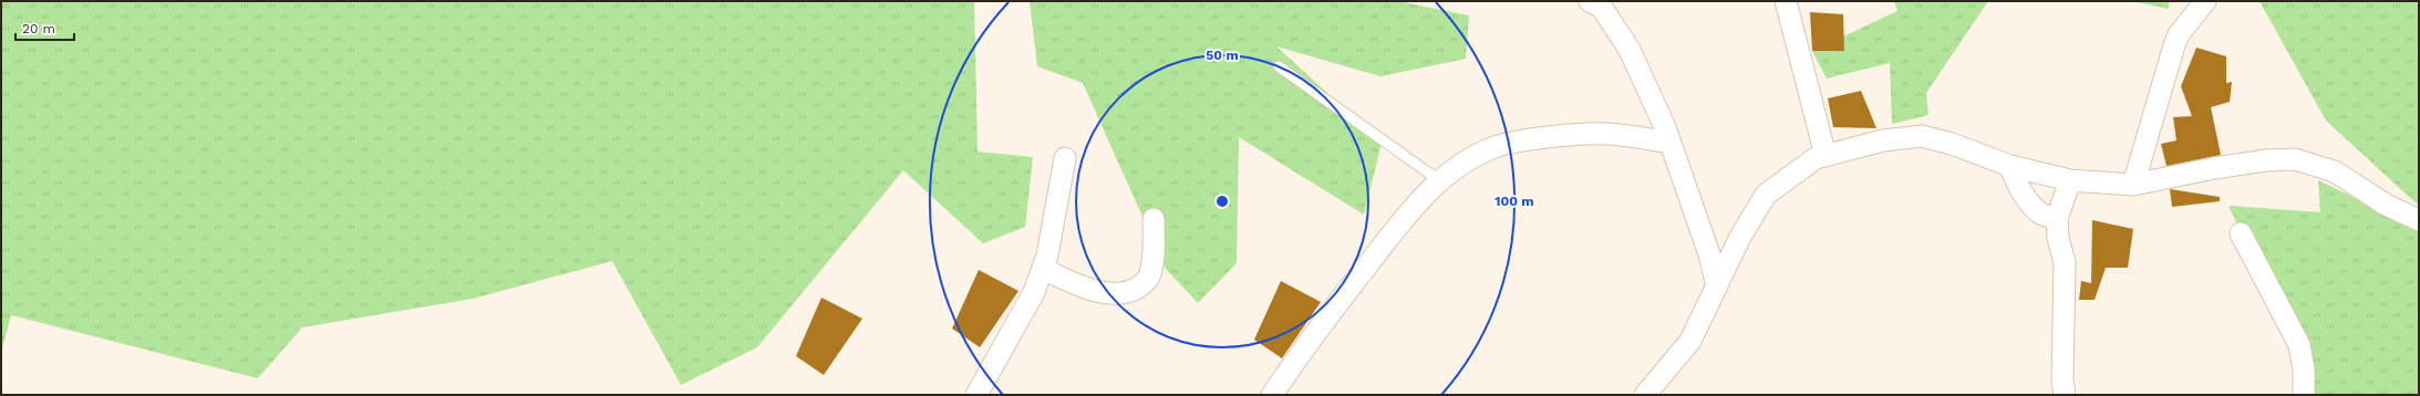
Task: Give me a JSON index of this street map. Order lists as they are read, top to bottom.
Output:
{
  "scale_bar": "20 m",
  "rings": ["50 m", "100 m"]
}
